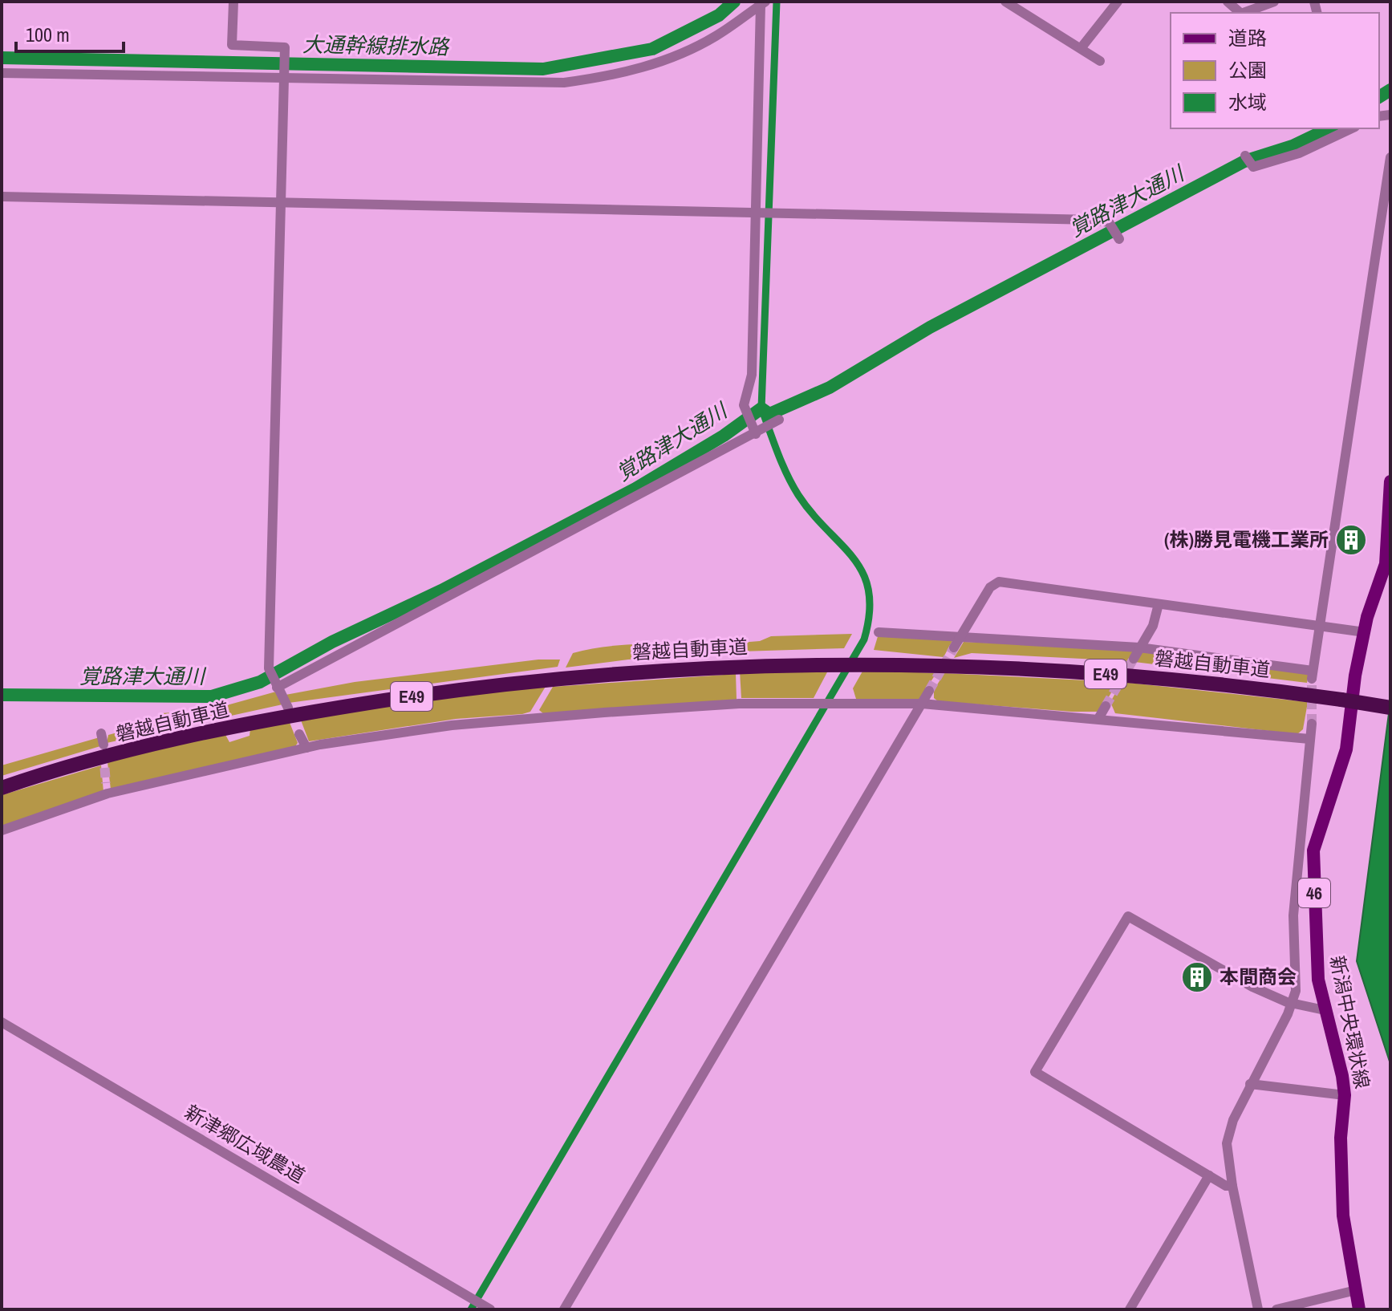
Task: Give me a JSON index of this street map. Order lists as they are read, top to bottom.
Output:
{
  "streets": {
    "highway": ["磐越自動車道", "E49"],
    "main road": ["46", "新潟中央環状線"],
    "street": ["新津郷広域農道"]
  },
  "water": ["大通幹線排水路", "覚路津大通川"],
  "places": {
    "building": ["(株)勝見電機工業所", "本間商会"]
  },
  "legend": ["道路", "公園", "水域"],
  "scale_bar": "100 m"
}
